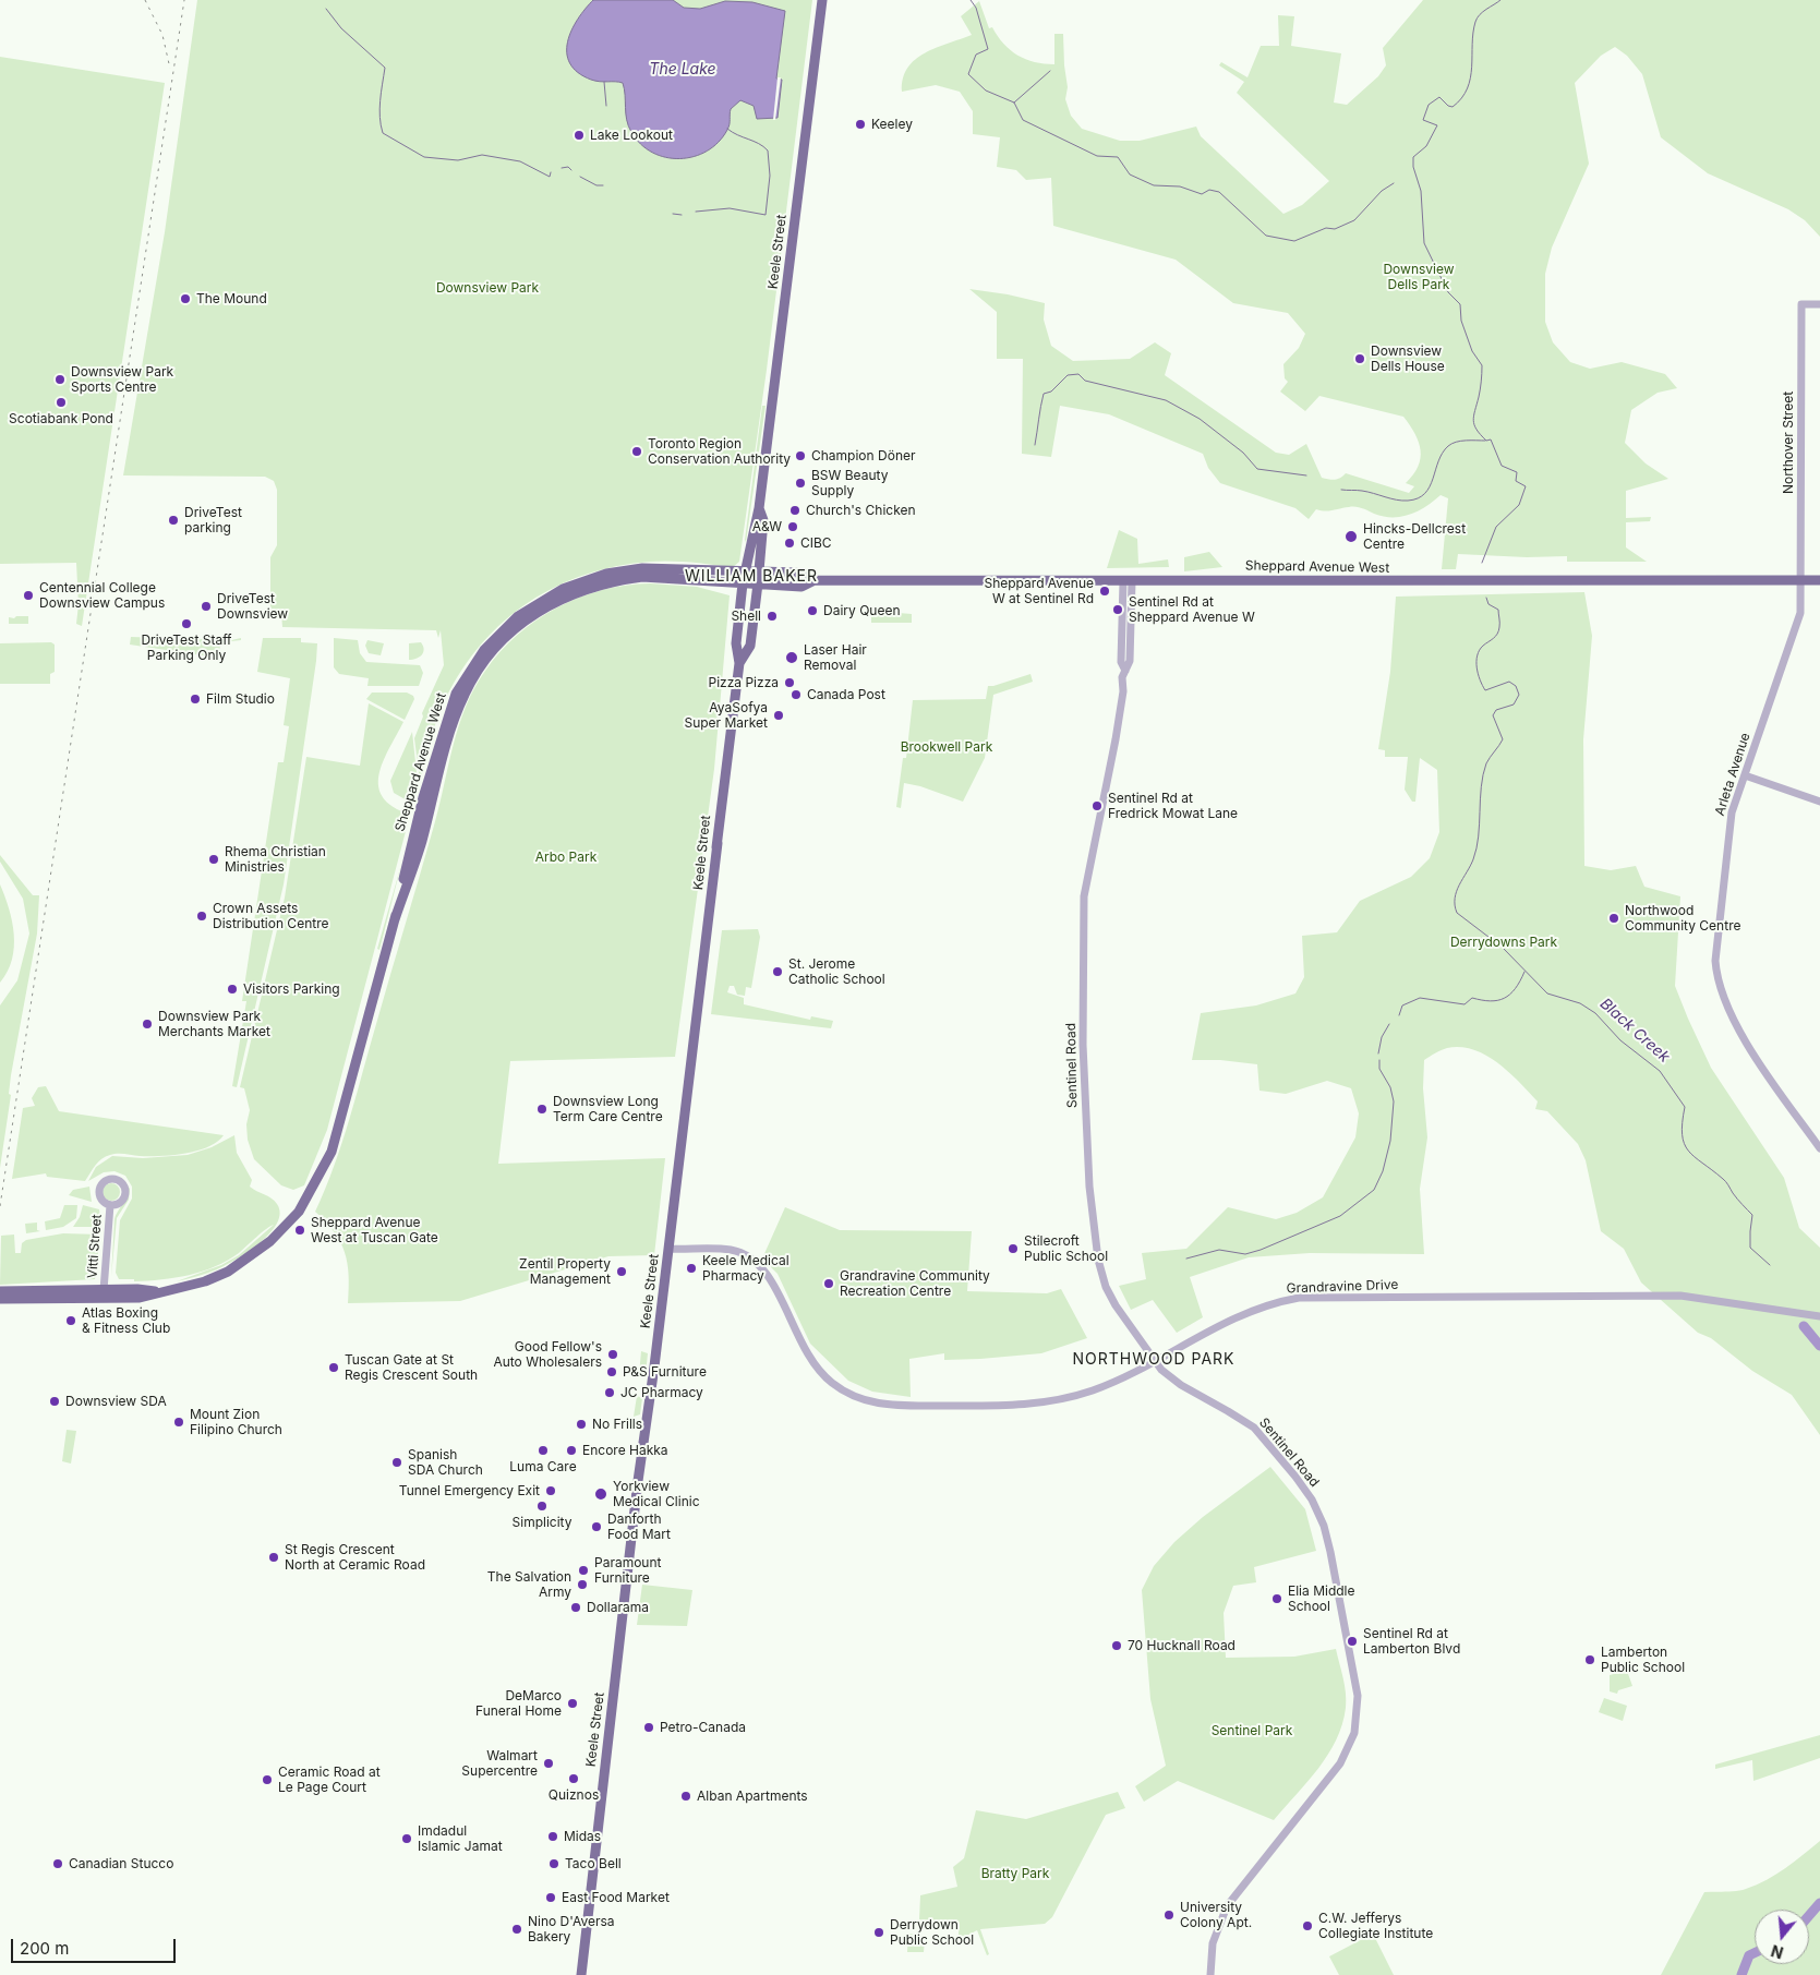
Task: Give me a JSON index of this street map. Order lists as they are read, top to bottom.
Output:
{
  "streets": {
    "main road": ["Keele Street", "Sheppard Avenue West"],
    "street": [
      "Northover Street",
      "Arleta Avenue",
      "Sentinel Road",
      "Vitti Street",
      "Grandravine Drive"
    ]
  },
  "crossings": [
    ["Keele Street", "Sheppard Avenue West"],
    ["Keele Street", "Grandravine Drive"],
    ["Northover Street", "Sheppard Avenue West"],
    ["Northover Street", "Arleta Avenue"],
    ["Sheppard Avenue West", "Arleta Avenue"],
    ["Sheppard Avenue West", "Sentinel Road"],
    ["Sheppard Avenue West", "Vitti Street"],
    ["Sentinel Road", "Grandravine Drive"]
  ],
  "districts": ["WILLIAM BAKER", "NORTHWOOD PARK"],
  "water": ["The Lake", "Black Creek"],
  "parks": [
    "Downsview Dells Park",
    "Downsview Park",
    "Brookwell Park",
    "Arbo Park",
    "Derrydowns Park",
    "Sentinel Park",
    "Bratty Park"
  ],
  "places": [
    "Keeley",
    "Lake Lookout",
    "The Mound",
    "Downsview Dells House",
    "Downsview Park Sports Centre",
    "Scotiabank Pond",
    "Toronto Region Conservation Authority",
    "Champion Döner",
    "BSW Beauty Supply",
    "Church's Chicken",
    "DriveTest parking",
    "A&W",
    "Hincks-Dellcrest Centre",
    "CIBC",
    "Sheppard Avenue W at Sentinel Rd",
    "Centennial College Downsview Campus",
    "DriveTest Downsview",
    "Sentinel Rd at Sheppard Avenue W",
    "Dairy Queen",
    "Shell",
    "DriveTest Staff Parking Only",
    "Laser Hair Removal",
    "Pizza Pizza",
    "Canada Post",
    "Film Studio",
    "AyaSofya Super Market",
    "Sentinel Rd at Fredrick Mowat Lane",
    "Rhema Christian Ministries",
    "Crown Assets Distribution Centre",
    "Northwood Community Centre",
    "St. Jerome Catholic School",
    "Visitors Parking",
    "Downsview Park Merchants Market",
    "Downsview Long Term Care Centre",
    "Sheppard Avenue West at Tuscan Gate",
    "Stilecroft Public School",
    "Keele Medical Pharmacy",
    "Zentil Property Management",
    "Grandravine Community Recreation Centre",
    "Atlas Boxing & Fitness Club",
    "Good Fellow's Auto Wholesalers",
    "Tuscan Gate at St Regis Crescent South",
    "P&S Furniture",
    "JC Pharmacy",
    "Downsview SDA",
    "Mount Zion Filipino Church",
    "No Frills",
    "Luma Care",
    "Encore Hakka",
    "Spanish SDA Church",
    "Tunnel Emergency Exit",
    "Yorkview Medical Clinic",
    "Simplicity",
    "Danforth Food Mart",
    "St Regis Crescent North at Ceramic Road",
    "Paramount Furniture",
    "The Salvation Army",
    "Elia Middle School",
    "Dollarama",
    "Sentinel Rd at Lamberton Blvd",
    "70 Hucknall Road",
    "Lamberton Public School",
    "DeMarco Funeral Home",
    "Petro-Canada",
    "Walmart Supercentre",
    "Quiznos",
    "Ceramic Road at Le Page Court",
    "Alban Apartments",
    "Midas",
    "Imdadul Islamic Jamat",
    "Canadian Stucco",
    "Taco Bell",
    "East Food Market",
    "University Colony Apt.",
    "C.W. Jefferys Collegiate Institute",
    "Nino D'Aversa Bakery",
    "Derrydown Public School"
  ],
  "scale_bar": "200 m",
  "north": "bottom"
}
